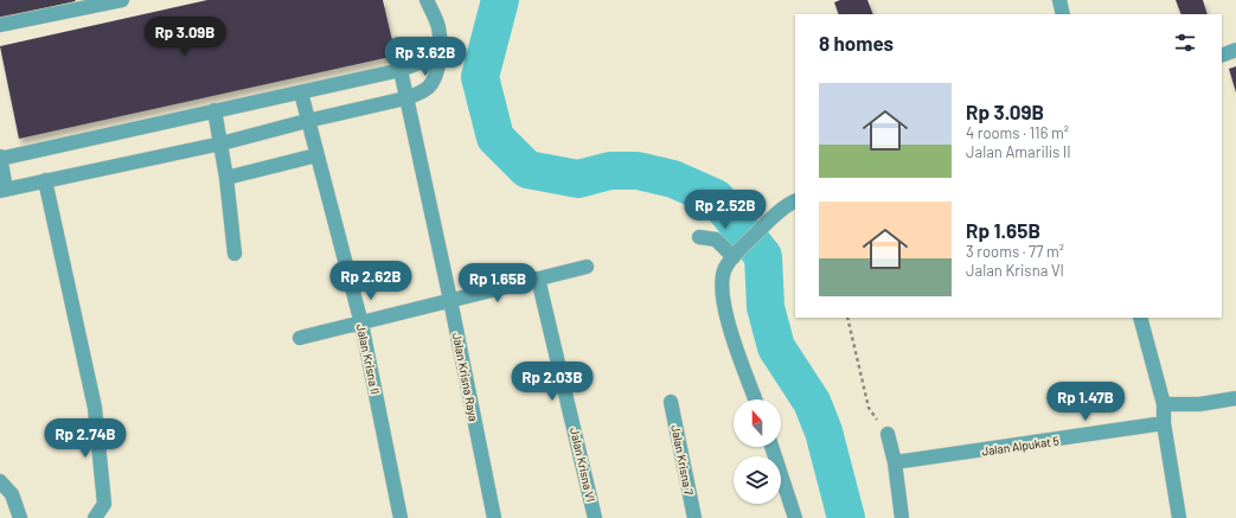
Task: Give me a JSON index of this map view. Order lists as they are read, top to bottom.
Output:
{
  "streets": {
    "street": [
      "Jalan Krisna II",
      "Jalan Krisna Raya",
      "Jalan Alpukat 5",
      "Jalan Krisna 7",
      "Jalan Krisna VI"
    ]
  },
  "north": "top",
  "page": {
    "heading": "8 homes",
    "price": [
      "Rp 3.09B",
      "Rp 3.62B",
      "Rp 2.52B",
      "Rp 2.62B",
      "Rp 1.65B",
      "Rp 2.03B",
      "Rp 1.47B",
      "Rp 2.74B"
    ],
    "list": [
      {
        "name": "Rp 3.09B",
        "note": "4 rooms · 116 m² · Jalan Amarilis II"
      },
      {
        "name": "Rp 1.65B",
        "note": "3 rooms · 77 m² · Jalan Krisna VI"
      }
    ]
  }
}
